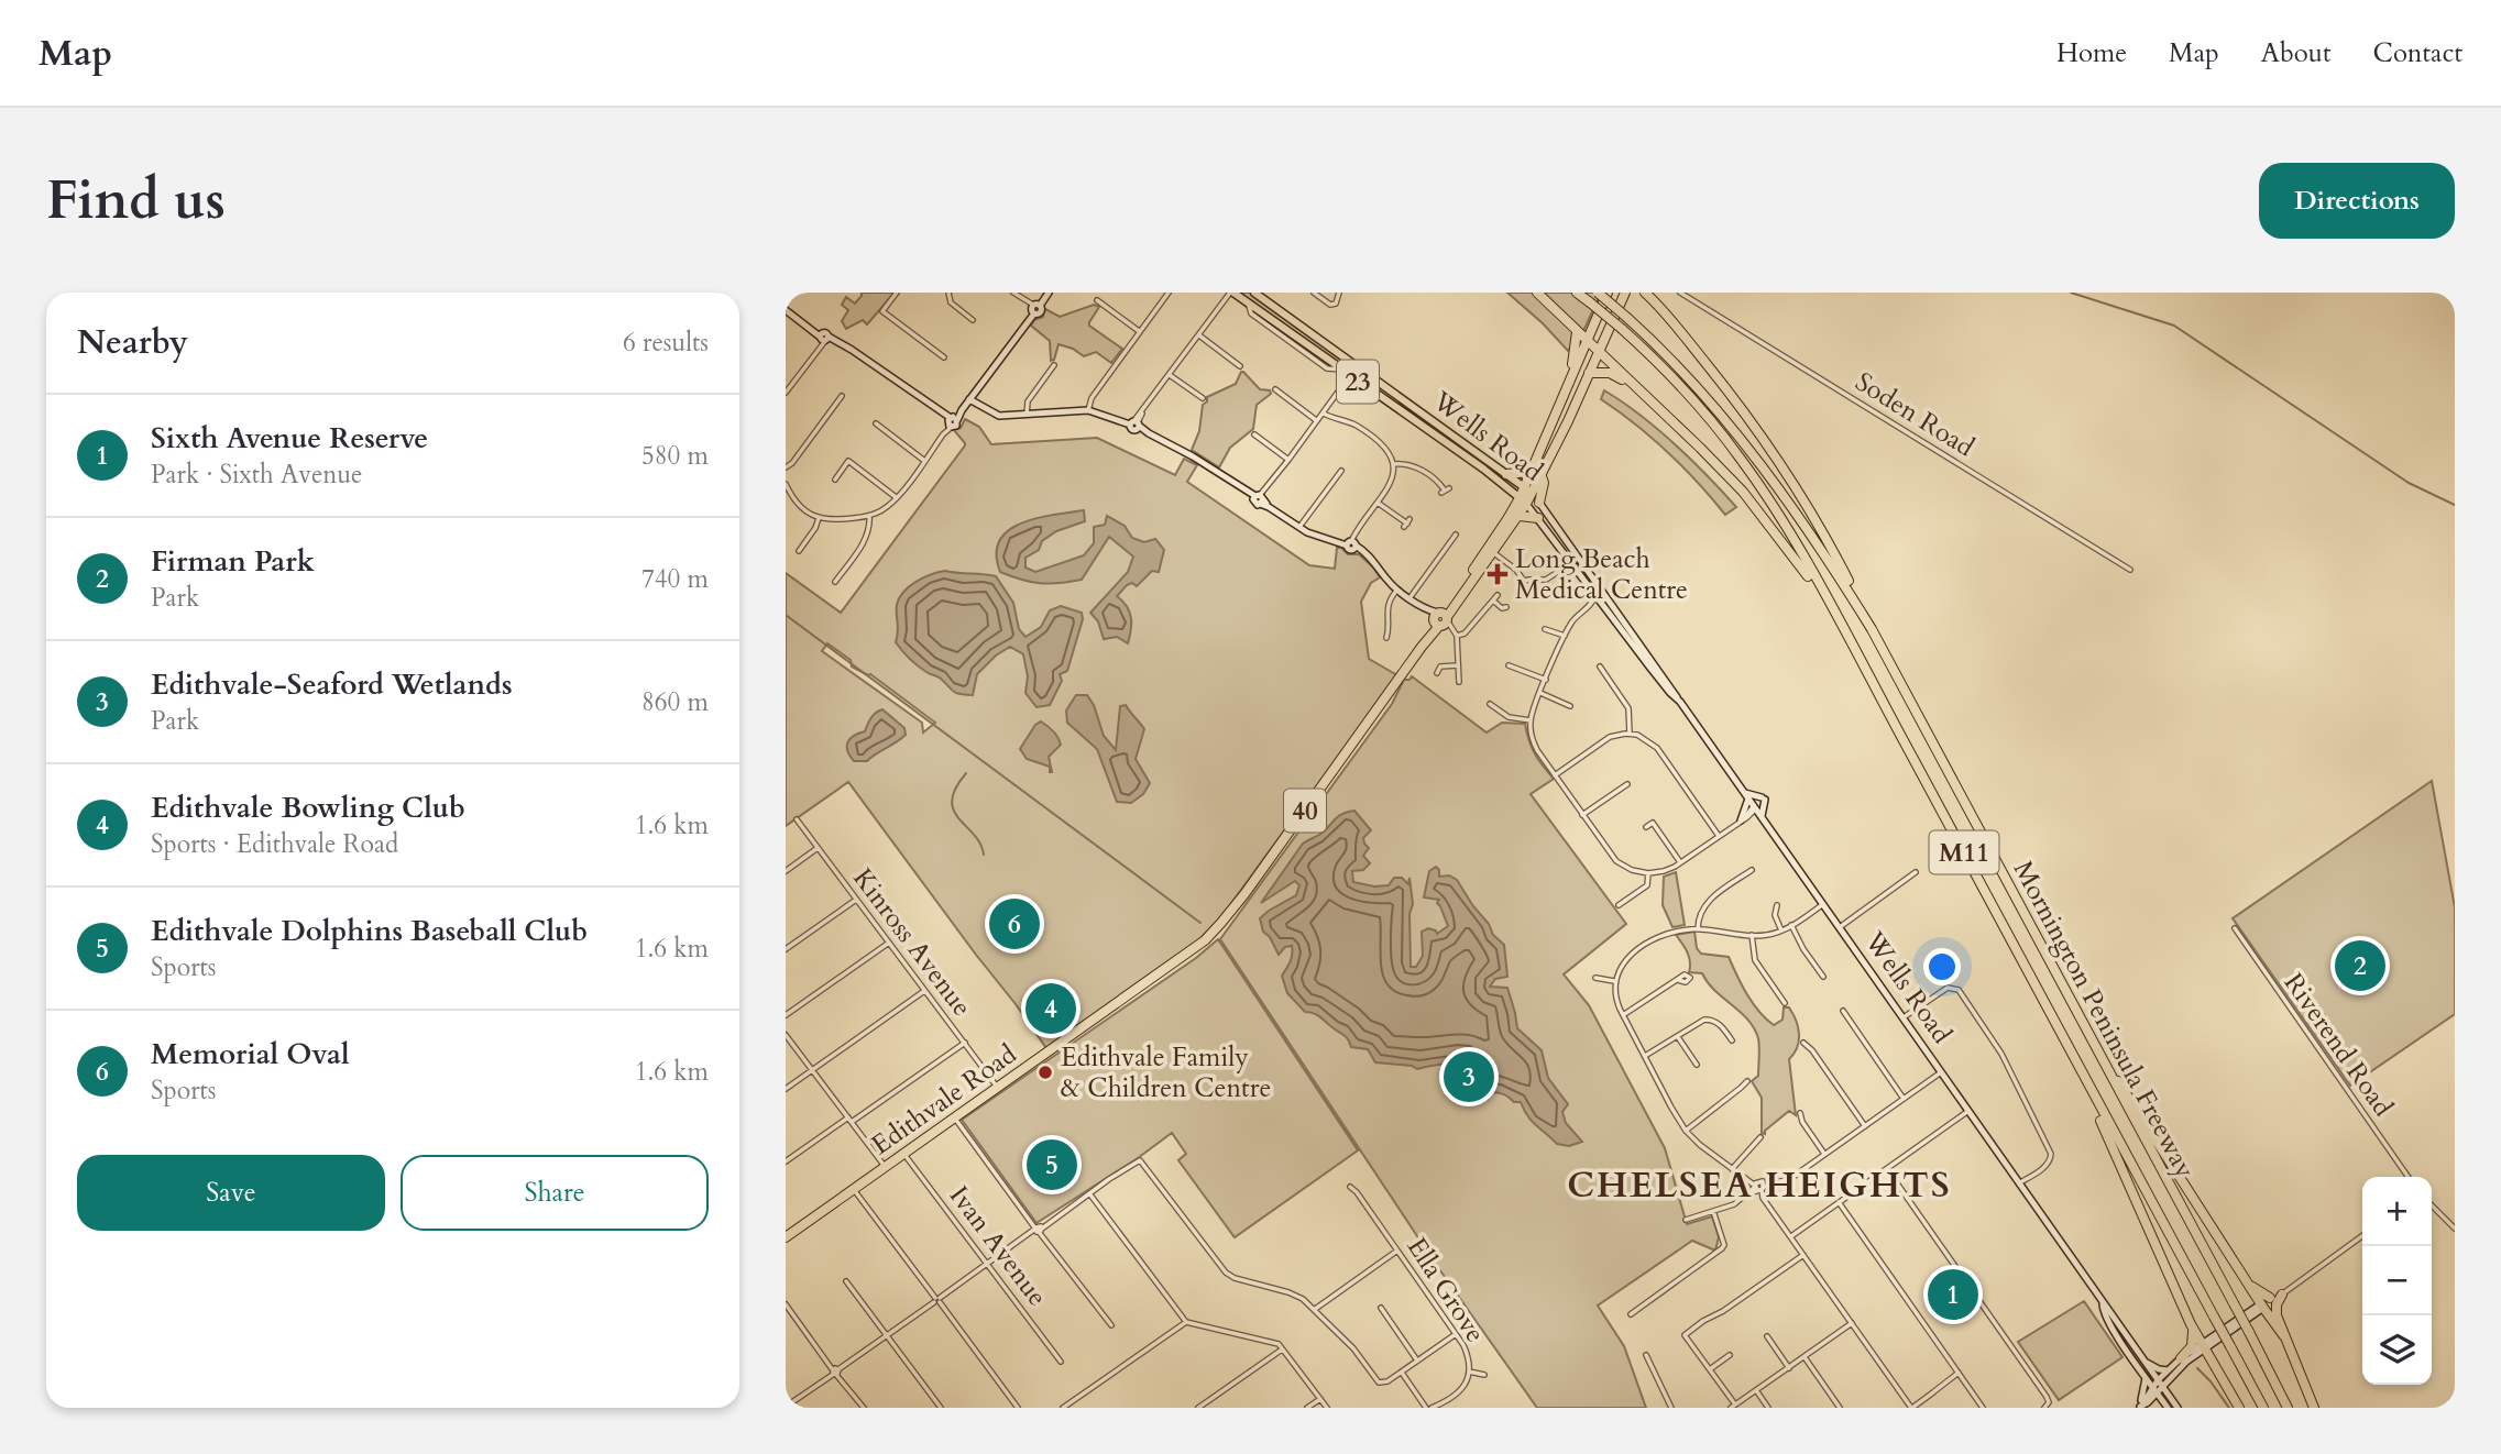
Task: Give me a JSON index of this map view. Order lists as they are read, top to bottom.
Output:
{
  "streets": {
    "highway": [
      "40",
      "M11",
      "Mornington Peninsula Freeway",
      "Edithvale Road"
    ],
    "main road": ["23", "Wells Road"],
    "street": [
      "Soden Road",
      "Kinross Avenue",
      "Riverend Road",
      "Ivan Avenue",
      "Ella Grove"
    ]
  },
  "crossings": [
    ["Wells Road", "40"],
    ["Wells Road", "Edithvale Road"],
    ["40", "Edithvale Road"],
    ["Kinross Avenue", "Edithvale Road"],
    ["Edithvale Road", "Ivan Avenue"]
  ],
  "districts": ["CHELSEA HEIGHTS"],
  "places": {
    "health": ["Long Beach Medical Centre"],
    "other": ["Edithvale Family & Children Centre"]
  },
  "page": {
    "header": "Map",
    "nav": [
      "Home",
      "Map",
      "About",
      "Contact"
    ],
    "buttons": [
      "Directions",
      ["Save", "Share"]
    ],
    "title": "Find us",
    "heading": ["Nearby", "6 results"],
    "list": [
      {
        "mark": "1",
        "name": "Sixth Avenue Reserve",
        "note": "Park · Sixth Avenue",
        "value": "580 m"
      },
      {
        "mark": "2",
        "name": "Firman Park",
        "note": "Park",
        "value": "740 m"
      },
      {
        "mark": "3",
        "name": "Edithvale-Seaford Wetlands",
        "note": "Park",
        "value": "860 m"
      },
      {
        "mark": "4",
        "name": "Edithvale Bowling Club",
        "note": "Sports · Edithvale Road",
        "value": "1.6 km"
      },
      {
        "mark": "5",
        "name": "Edithvale Dolphins Baseball Club",
        "note": "Sports",
        "value": "1.6 km"
      },
      {
        "mark": "6",
        "name": "Memorial Oval",
        "note": "Sports",
        "value": "1.6 km"
      }
    ],
    "pins": [
      "6",
      "2",
      "4",
      "3",
      "5",
      "1"
    ],
    "map_buttons": ["+", "−"]
  }
}
